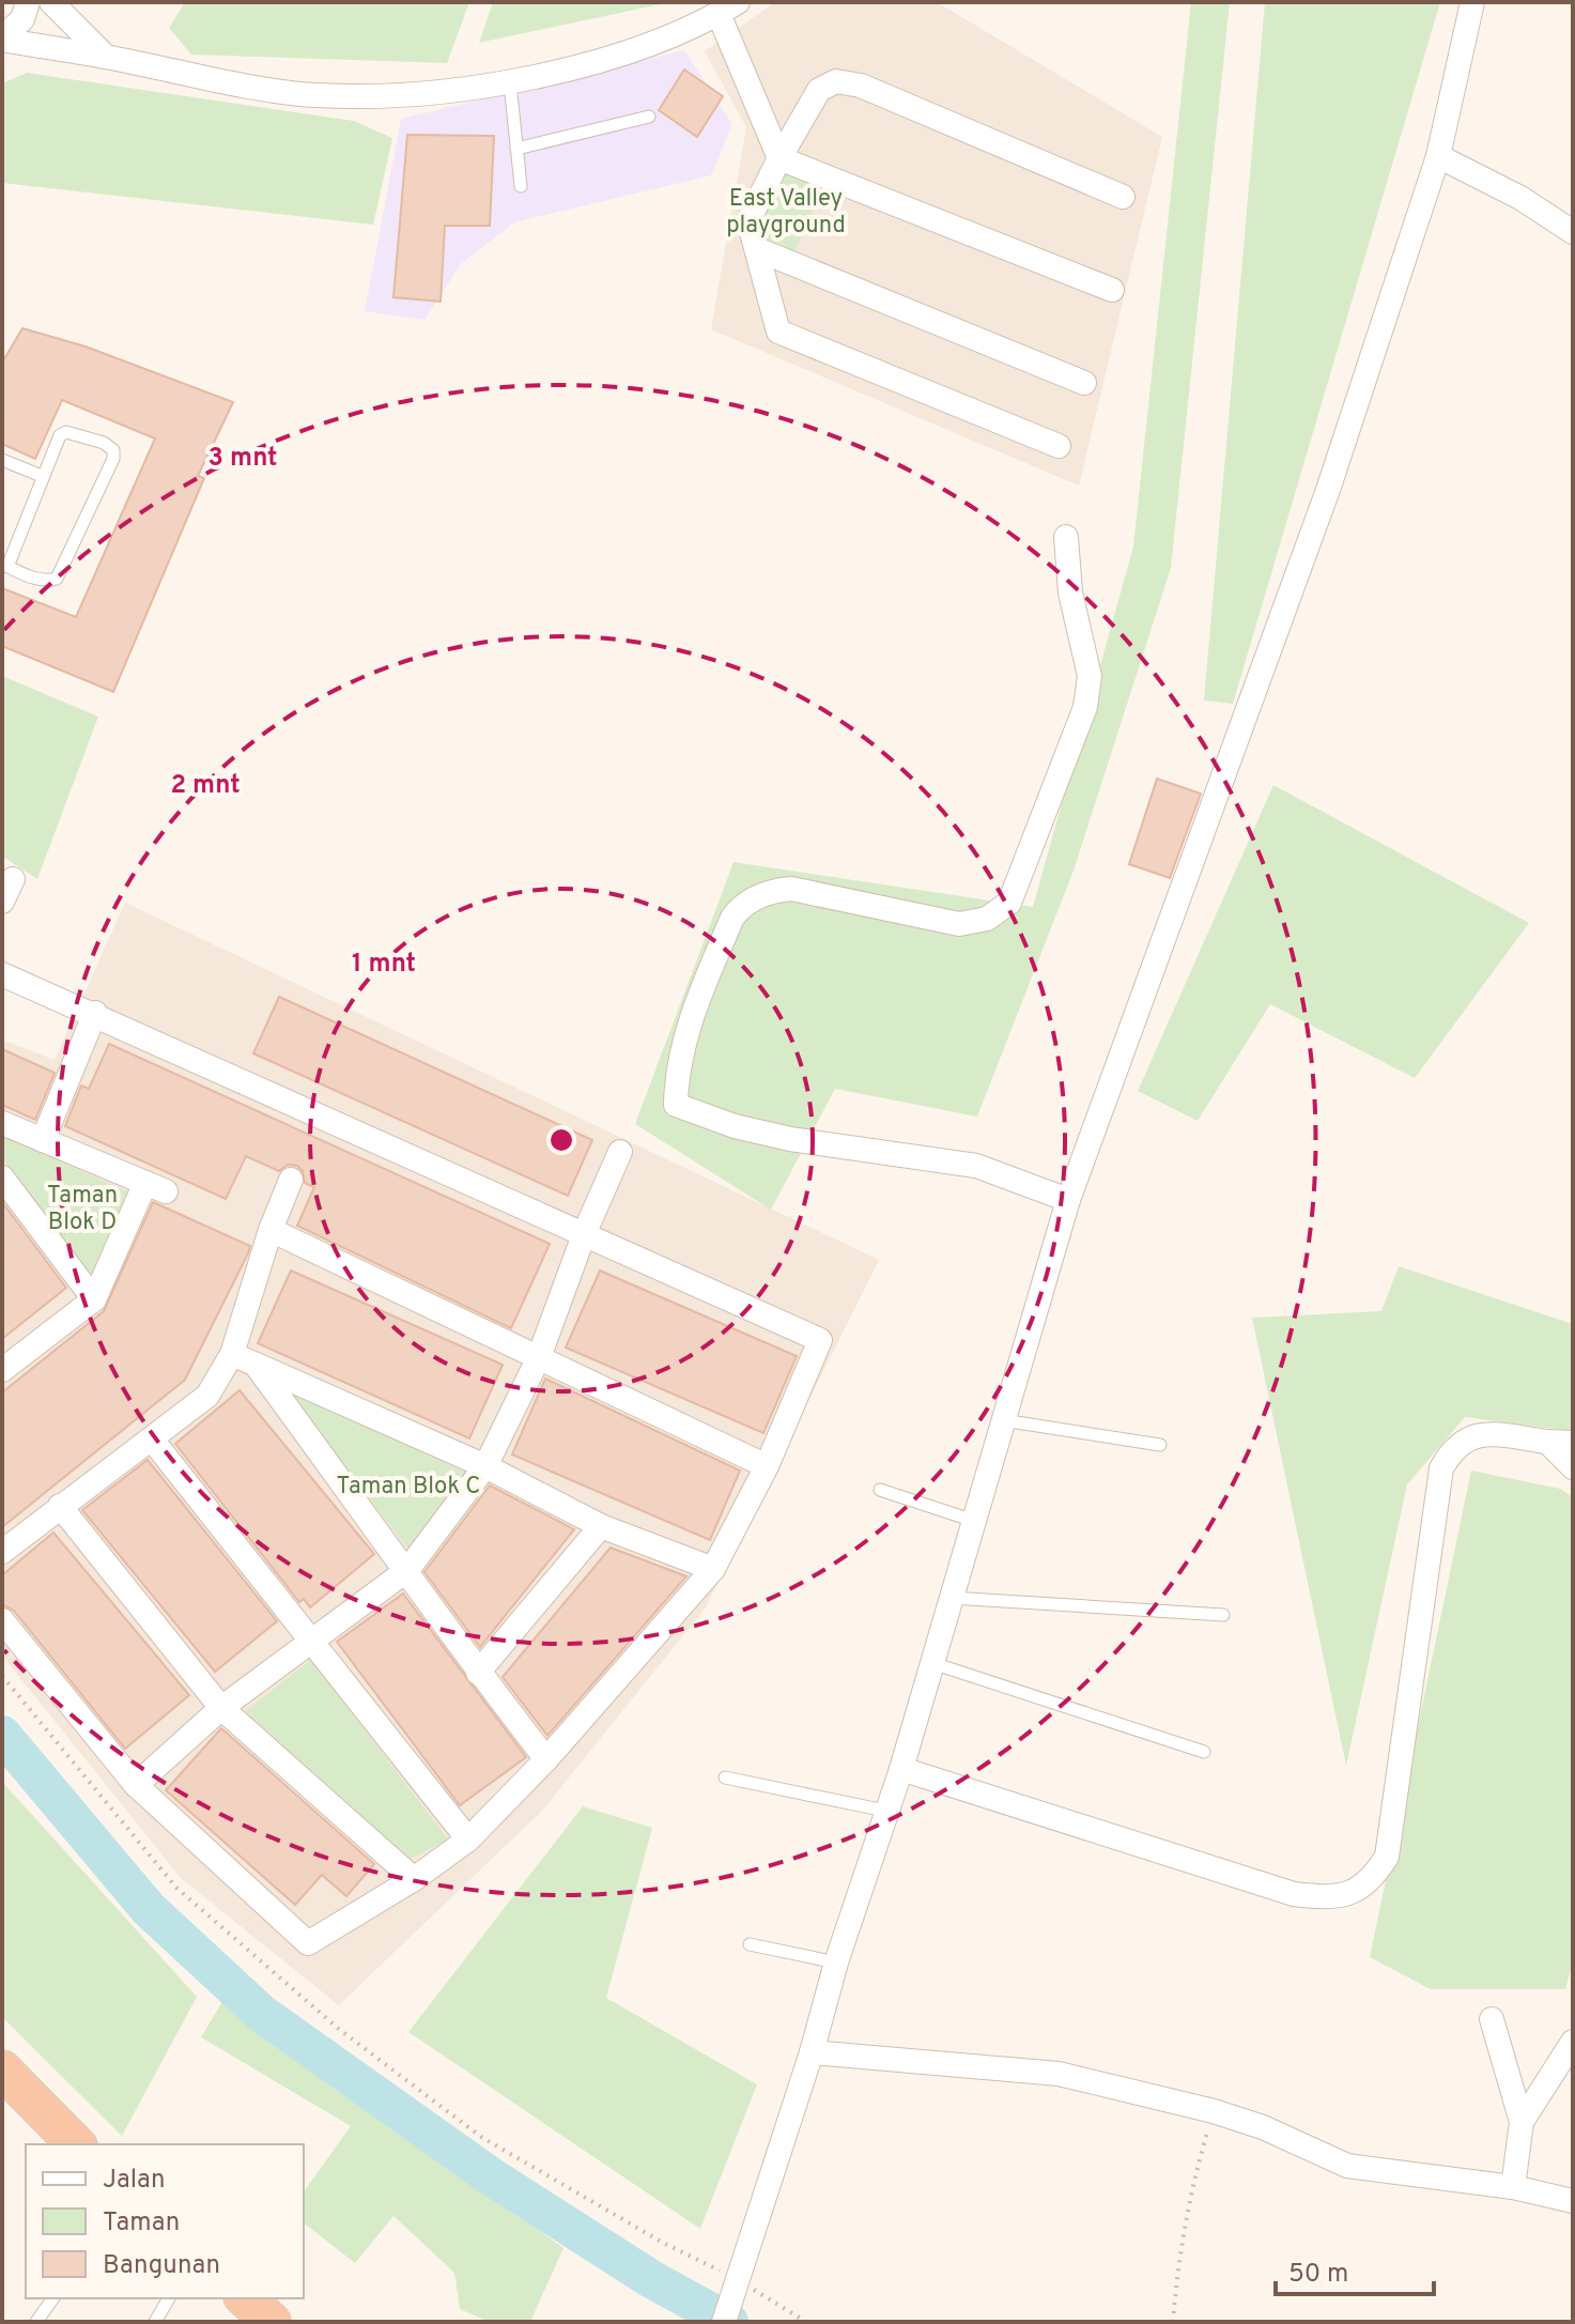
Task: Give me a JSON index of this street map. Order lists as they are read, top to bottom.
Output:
{
  "parks": ["East Valley playground", "Taman Blok D", "Taman Blok C"],
  "legend": ["Jalan", "Taman", "Bangunan"],
  "scale_bar": "50 m",
  "rings": ["3 mnt", "2 mnt", "1 mnt"]
}
